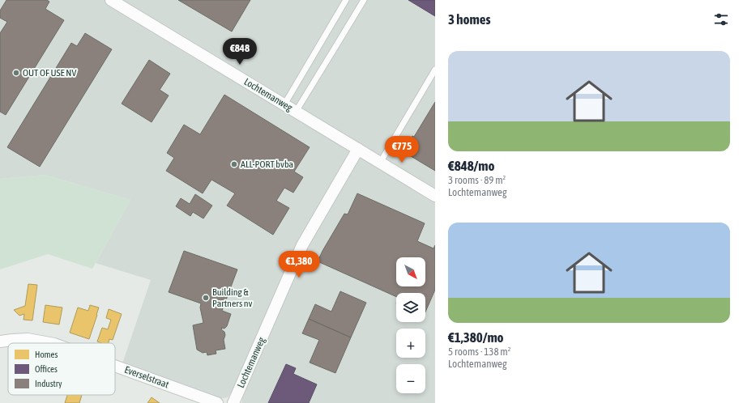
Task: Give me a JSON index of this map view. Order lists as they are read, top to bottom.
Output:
{
  "streets": {
    "street": ["Lochtemanweg", "Everselstraat"]
  },
  "places": ["OUT OF USE NV", "ALL-PORT bvba", "Building & Partners nv"],
  "legend": ["Homes", "Offices", "Industry"],
  "north": "bottom right",
  "page": {
    "heading": "3 homes",
    "price": ["€848", "€775", "€1,380"],
    "list": [
      {
        "name": "€848/mo",
        "note": "3 rooms · 89 m² · Lochtemanweg"
      },
      {
        "name": "€1,380/mo",
        "note": "5 rooms · 138 m² · Lochtemanweg"
      }
    ],
    "map_buttons": ["+", "−"]
  }
}
